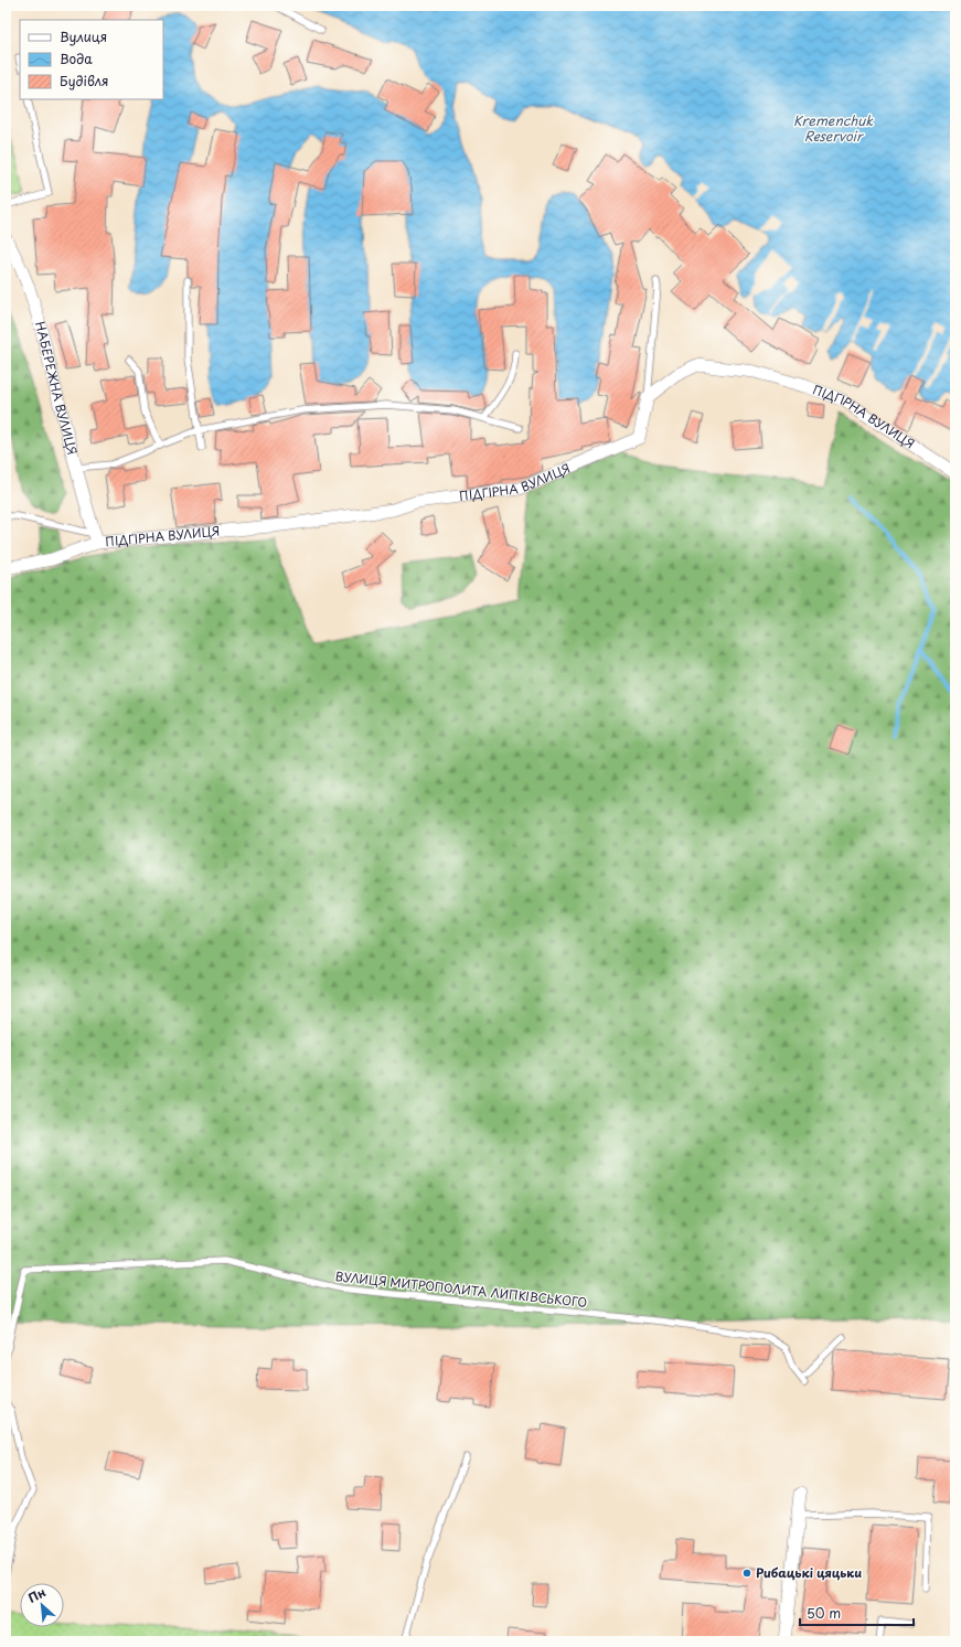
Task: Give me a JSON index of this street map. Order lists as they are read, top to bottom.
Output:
{
  "streets": {
    "street": ["НАБЕРЕЖНА ВУЛИЦЯ", "ПІДГІРНА ВУЛИЦЯ"],
    "lane": ["ВУЛИЦЯ МИТРОПОЛИТА ЛИПКІВСЬКОГО"]
  },
  "crossings": [
    ["НАБЕРЕЖНА ВУЛИЦЯ", "ПІДГІРНА ВУЛИЦЯ"]
  ],
  "water": ["Kremenchuk Reservoir"],
  "places": ["Рибацькі цяцьки"],
  "legend": ["Вулиця", "Вода", "Будівля"],
  "scale_bar": "50 m",
  "north": "top left"
}
